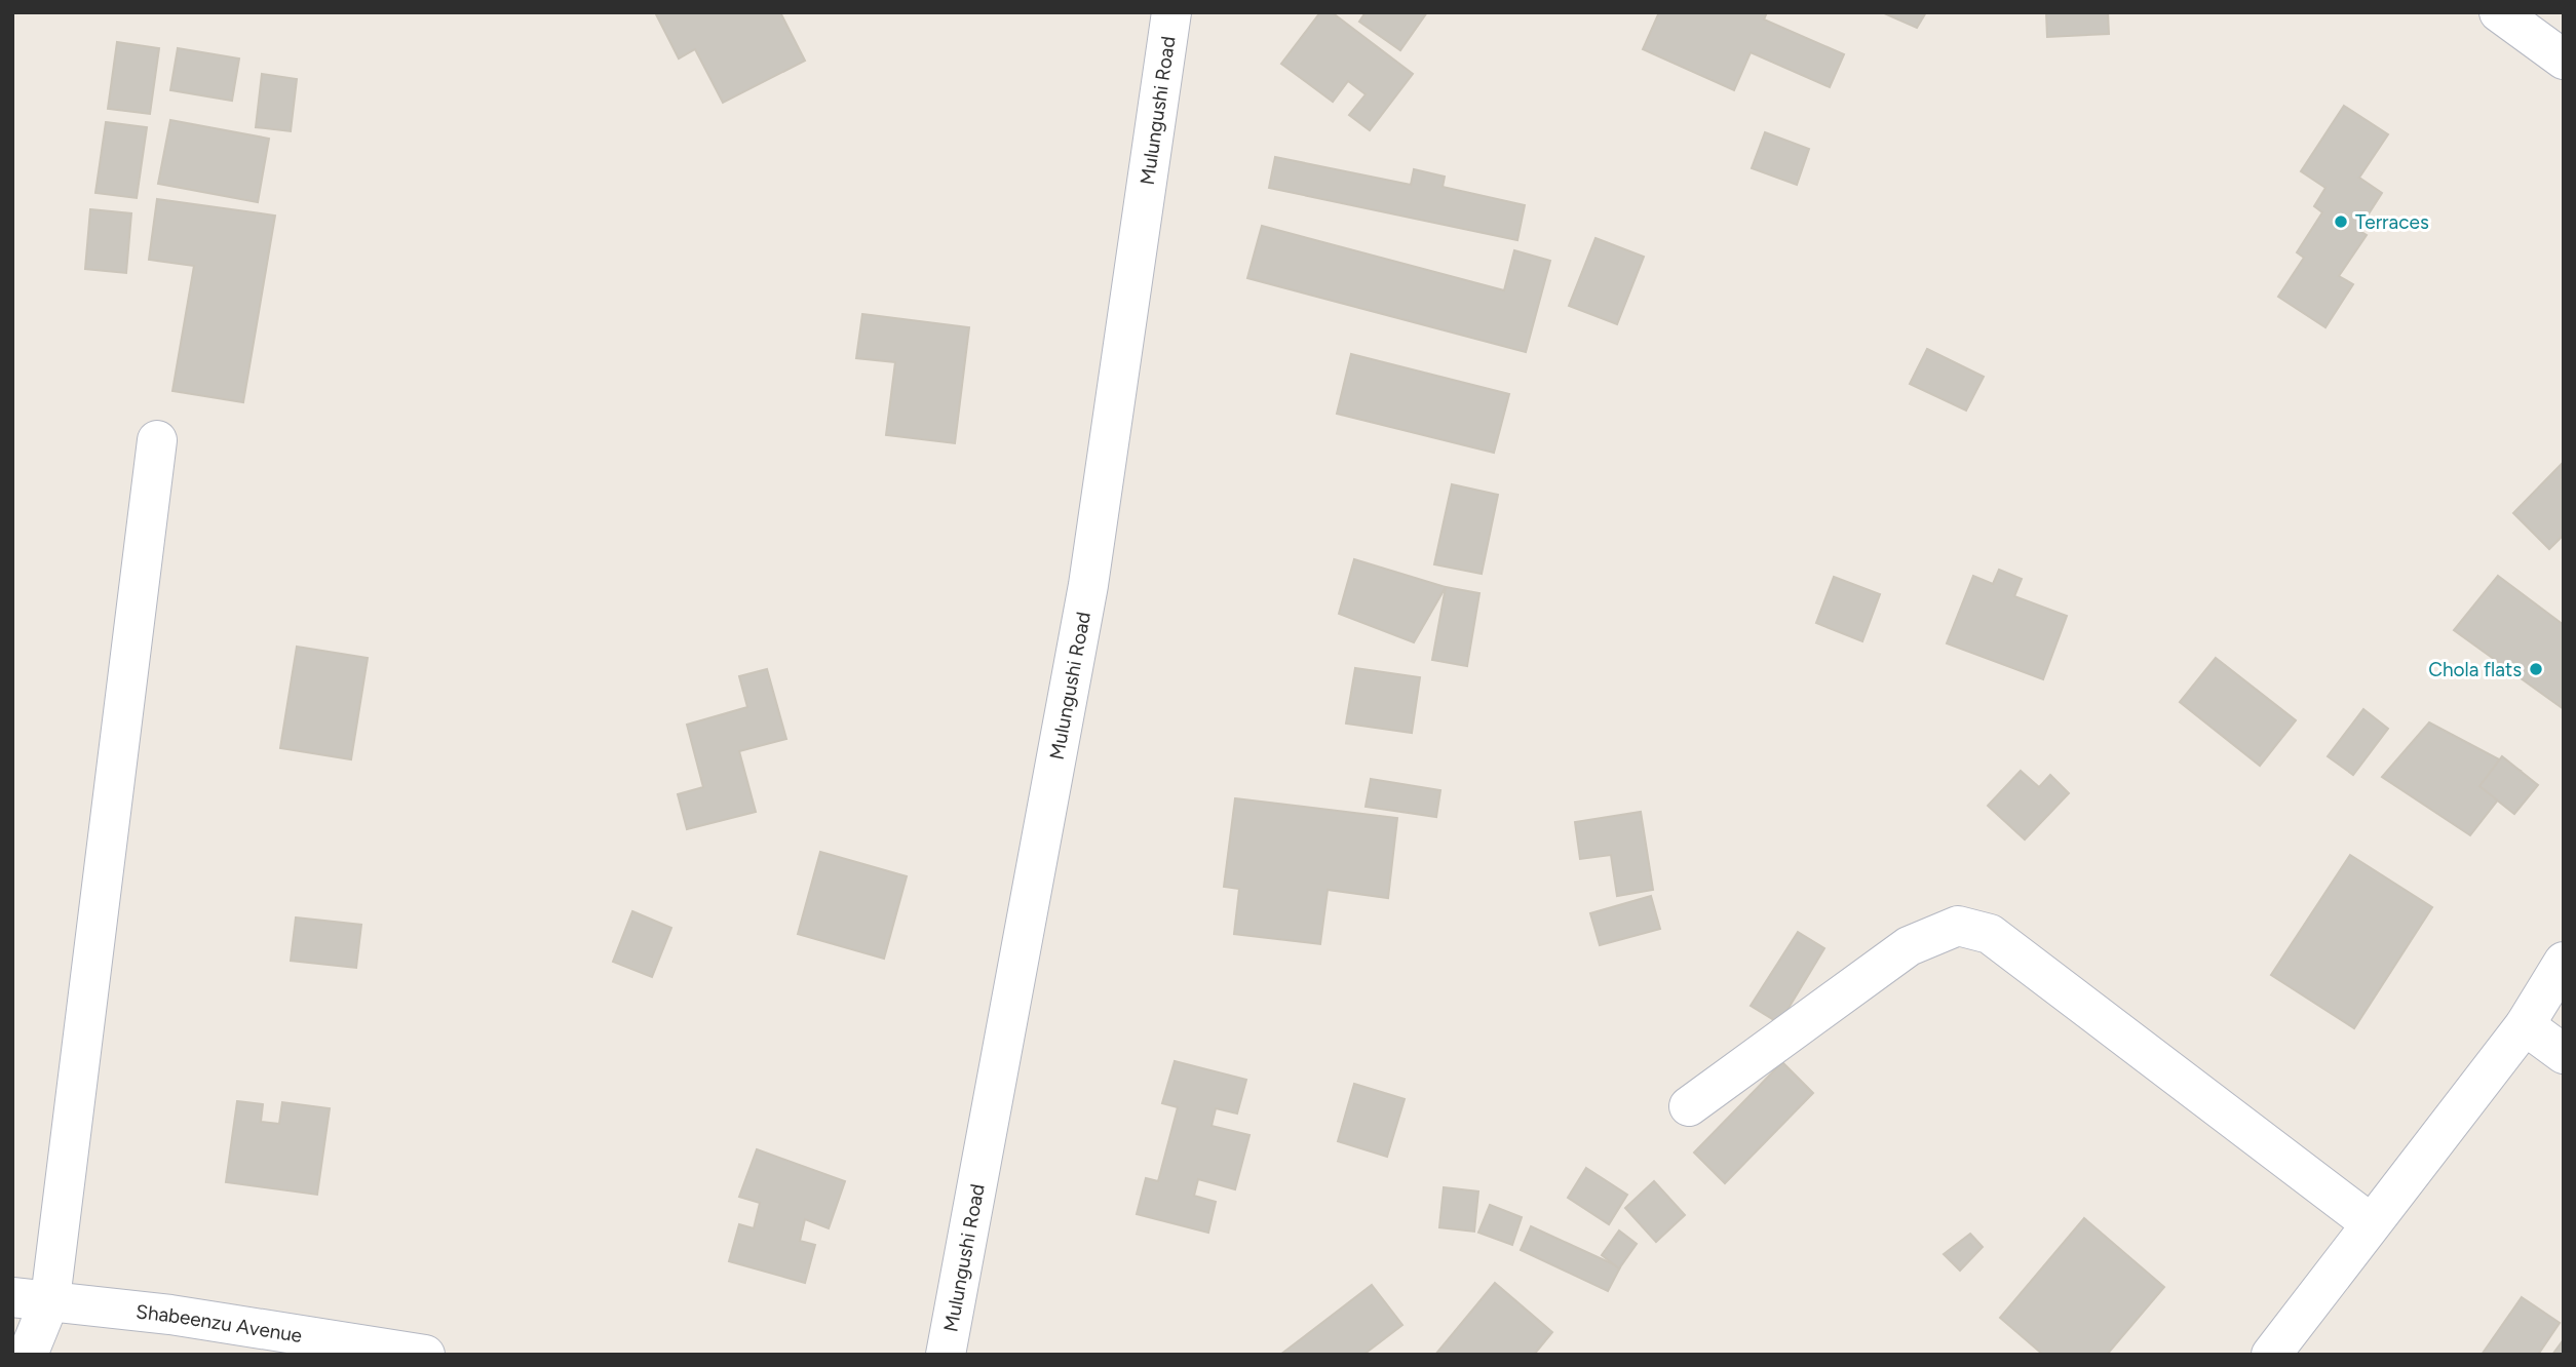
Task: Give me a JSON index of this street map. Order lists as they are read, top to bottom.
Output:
{
  "streets": {
    "street": ["Mulungushi Road", "Shabeenzu Avenue"]
  },
  "places": ["Terraces", "Chola flats"]
}
